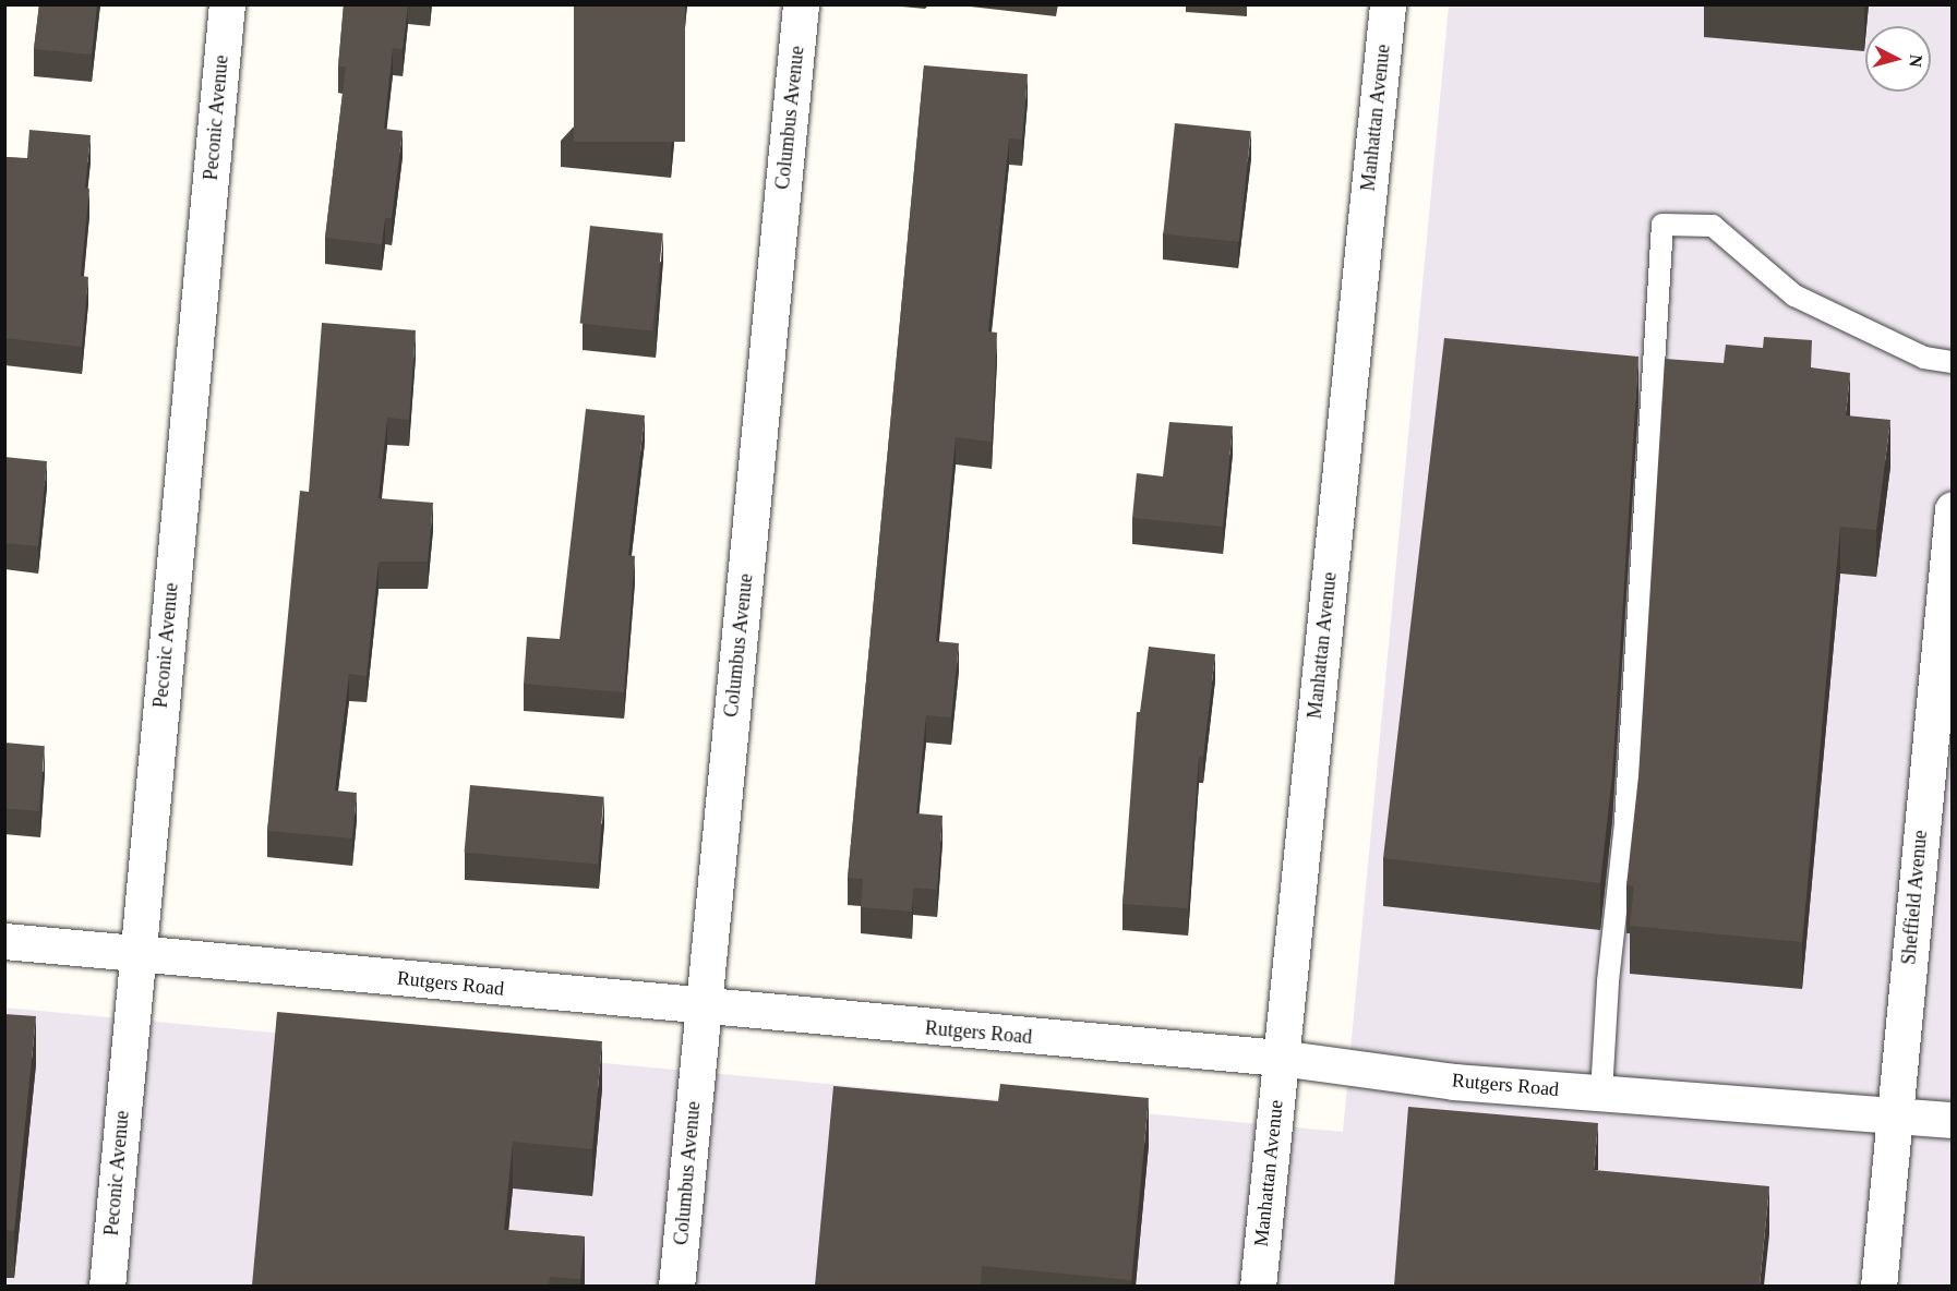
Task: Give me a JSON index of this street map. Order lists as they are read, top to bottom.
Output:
{
  "streets": {
    "street": [
      "Peconic Avenue",
      "Columbus Avenue",
      "Manhattan Avenue",
      "Sheffield Avenue",
      "Rutgers Road"
    ]
  },
  "crossings": [
    ["Peconic Avenue", "Rutgers Road"],
    ["Columbus Avenue", "Rutgers Road"],
    ["Manhattan Avenue", "Rutgers Road"],
    ["Sheffield Avenue", "Rutgers Road"]
  ],
  "north": "right"
}
